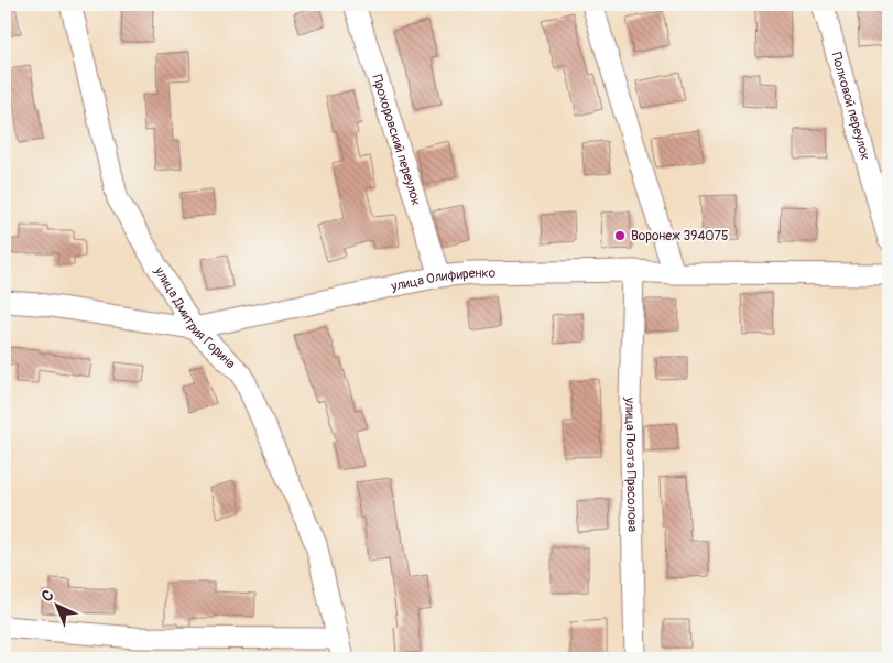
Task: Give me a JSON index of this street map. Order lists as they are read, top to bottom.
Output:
{
  "streets": {
    "street": [
      "Полковой переулок",
      "Прохоровский переулок",
      "улица Олифиренко",
      "улица Дмитрия Горина",
      "улица Поэта Прасолова"
    ]
  },
  "crossings": [
    ["Прохоровский переулок", "улица Олифиренко"],
    ["улица Олифиренко", "улица Дмитрия Горина"],
    ["улица Олифиренко", "улица Поэта Прасолова"]
  ],
  "places": ["Воронеж 394075"],
  "north": "top left"
}
